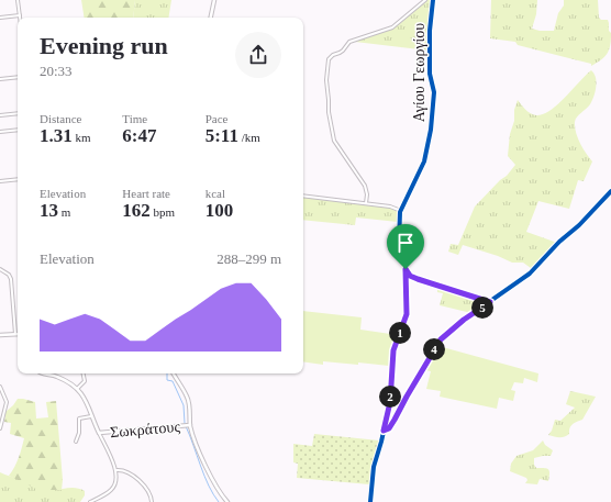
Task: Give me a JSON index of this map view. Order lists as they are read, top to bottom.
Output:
{
  "streets": {
    "street": ["Αγίου Γεωργίου", "Σωκράτους"]
  },
  "page": {
    "heading": ["Evening run", "20:33"],
    "stats": [
      ["Distance", "1.31 km"],
      ["Time", "6:47"],
      ["Pace", "5:11 /km"],
      ["Elevation", "13 m"],
      ["Heart rate", "162 bpm"],
      ["kcal", "100"]
    ],
    "chart": ["Elevation", "288–299 m"],
    "pins": [
      "5",
      "1",
      "4",
      "2"
    ]
  }
}
